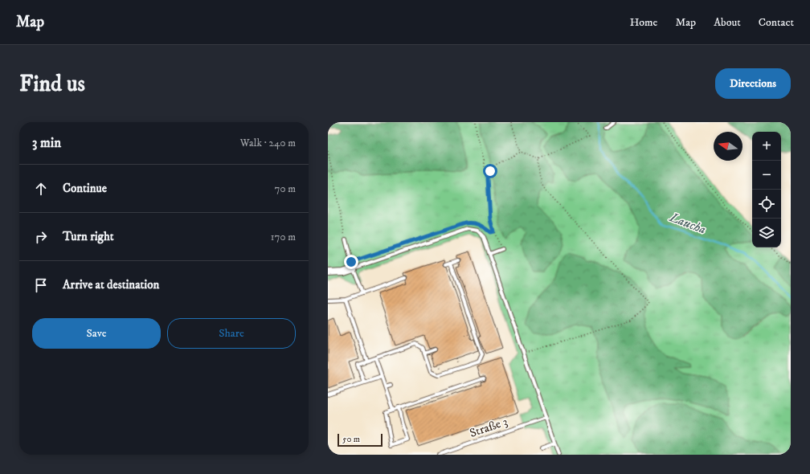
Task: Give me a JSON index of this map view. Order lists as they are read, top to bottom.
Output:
{
  "streets": {
    "lane": ["Straße 3"]
  },
  "water": ["Laucha"],
  "scale_bar": "50 m",
  "north": "left",
  "page": {
    "header": "Map",
    "nav": [
      "Home",
      "Map",
      "About",
      "Contact"
    ],
    "buttons": [
      "Directions",
      ["Save", "Share"]
    ],
    "title": "Find us",
    "heading": ["3 min", "Walk · 240 m"],
    "map_buttons": ["+", "−"],
    "list": [
      ["Continue", "70 m"],
      ["Turn right", "170 m"],
      "Arrive at destination"
    ],
    "scale": "50 m"
  }
}
